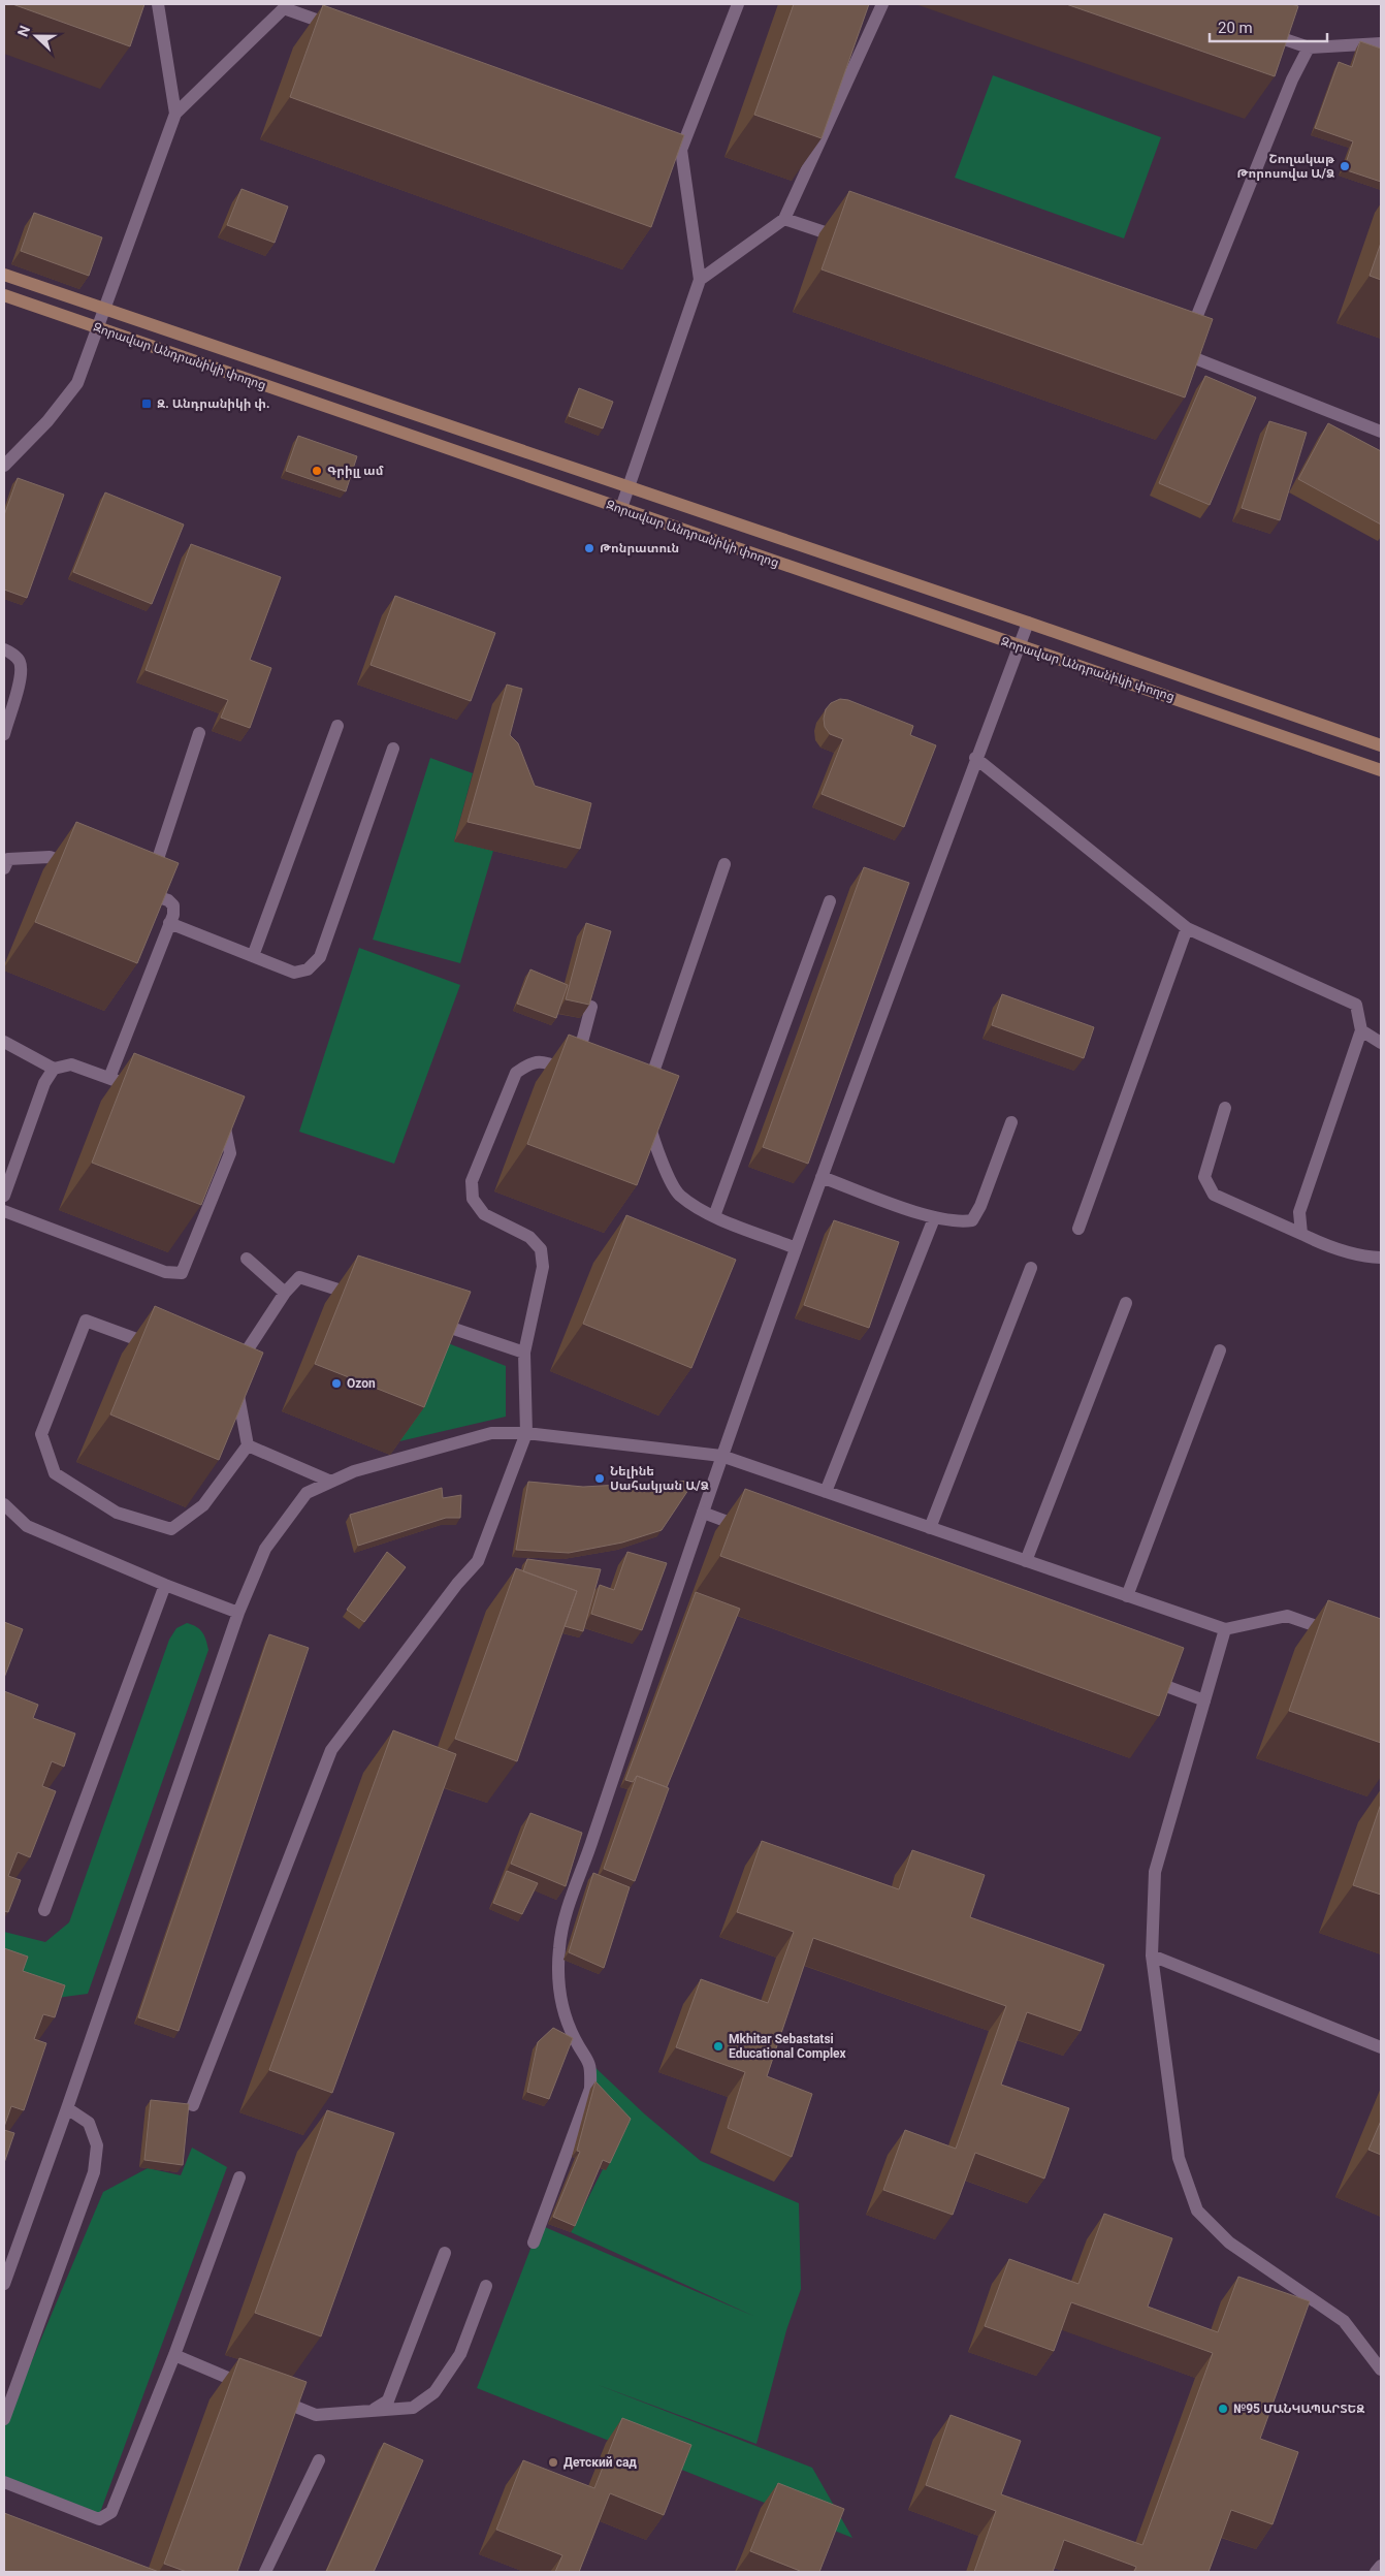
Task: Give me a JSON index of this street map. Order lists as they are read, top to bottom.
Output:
{
  "streets": {
    "main road": ["Զորավար Անդրանիկի փողոց"]
  },
  "places": {
    "other": [
      "Շողակաթ Թորոսովա Ա/Ձ",
      "Գրիլլ ամ",
      "Թոնրատուն",
      "Ozon",
      "Նելինե Սահակյան Ա/Ձ",
      "Mkhitar Sebastatsi Educational Complex",
      "№95 ՄԱՆԿԱՊԱՐՏԵԶ",
      "Детский сад"
    ],
    "transit": ["Զ. Անդրանիկի փ."]
  },
  "scale_bar": "20 m",
  "north": "left"
}
